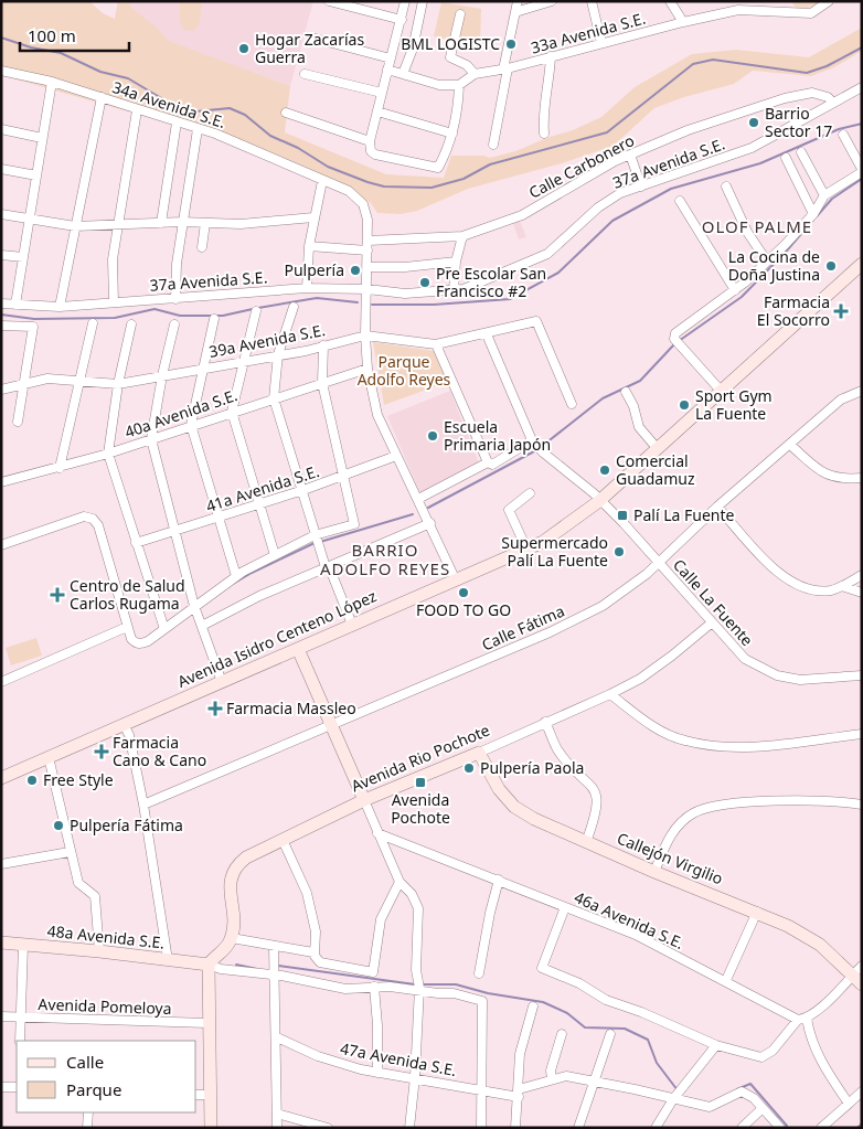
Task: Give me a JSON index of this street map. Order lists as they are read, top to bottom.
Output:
{
  "streets": {
    "street": [
      "33a Avenida S.E.",
      "34a Avenida S.E.",
      "37a Avenida S.E.",
      "Calle Carbonero",
      "39a Avenida S.E.",
      "40a Avenida S.E.",
      "41a Avenida S.E.",
      "Calle La Fuente",
      "Calle Fátima",
      "Avenida Isidro Centeno López",
      "Avenida Rio Pochote",
      "Callejón Virgilio",
      "46a Avenida S.E.",
      "48a Avenida S.E.",
      "Avenida Pomeloya",
      "47a Avenida S.E."
    ]
  },
  "crossings": [
    ["34a Avenida S.E.", "37a Avenida S.E."],
    ["34a Avenida S.E.", "Calle Carbonero"],
    ["34a Avenida S.E.", "39a Avenida S.E."],
    ["34a Avenida S.E.", "40a Avenida S.E."],
    ["34a Avenida S.E.", "41a Avenida S.E."],
    ["34a Avenida S.E.", "Avenida Isidro Centeno López"],
    ["37a Avenida S.E.", "Calle Carbonero"],
    ["Calle La Fuente", "Calle Fátima"],
    ["Calle La Fuente", "Avenida Isidro Centeno López"],
    ["Calle La Fuente", "Avenida Rio Pochote"],
    ["Avenida Rio Pochote", "Callejón Virgilio"]
  ],
  "districts": ["OLOF PALME", "BARRIO ADOLFO REYES"],
  "parks": ["Parque Adolfo Reyes"],
  "places": {
    "other": [
      "BML LOGISTC",
      "Hogar Zacarías Guerra",
      "Barrio Sector 17",
      "La Cocina de Doña Justina",
      "Pulpería",
      "Pre Escolar San Francisco #2",
      "Sport Gym La Fuente",
      "Escuela Primaria Japón",
      "Comercial Guadamuz",
      "Supermercado Palí La Fuente",
      "FOOD TO GO",
      "Pulpería Paola",
      "Free Style",
      "Pulpería Fátima"
    ],
    "health": [
      "Farmacia El Socorro",
      "Centro de Salud Carlos Rugama",
      "Farmacia Massleo",
      "Farmacia Cano & Cano"
    ],
    "transit": ["Palí La Fuente", "Avenida Pochote"]
  },
  "legend": ["Calle", "Parque"],
  "scale_bar": "100 m"
}
